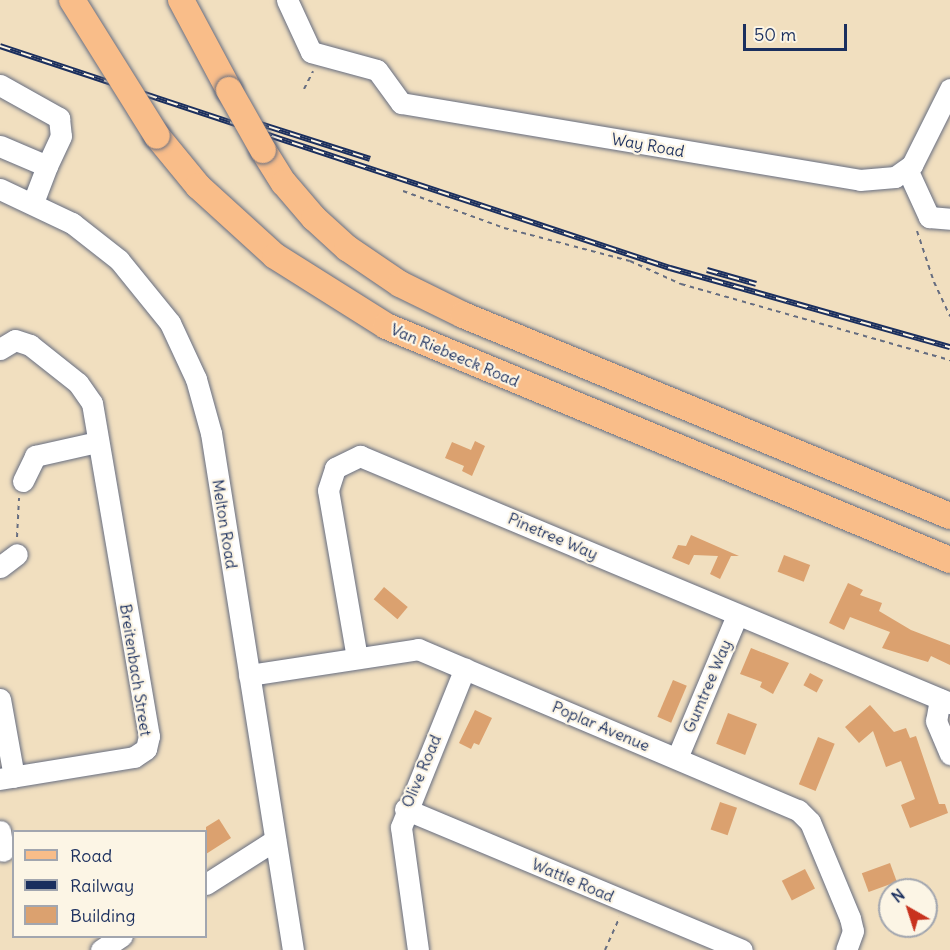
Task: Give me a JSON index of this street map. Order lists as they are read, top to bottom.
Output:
{
  "streets": {
    "main road": ["Van Riebeeck Road"],
    "street": [
      "Way Road",
      "Melton Road",
      "Pinetree Way",
      "Breitenbach Street",
      "Gumtree Way",
      "Poplar Avenue",
      "Olive Road",
      "Wattle Road"
    ]
  },
  "crossings": [
    ["Melton Road", "Poplar Avenue"],
    ["Pinetree Way", "Gumtree Way"],
    ["Pinetree Way", "Poplar Avenue"],
    ["Gumtree Way", "Poplar Avenue"],
    ["Poplar Avenue", "Olive Road"],
    ["Olive Road", "Wattle Road"]
  ],
  "legend": ["Road", "Railway", "Building"],
  "scale_bar": "50 m",
  "north": "top left"
}
